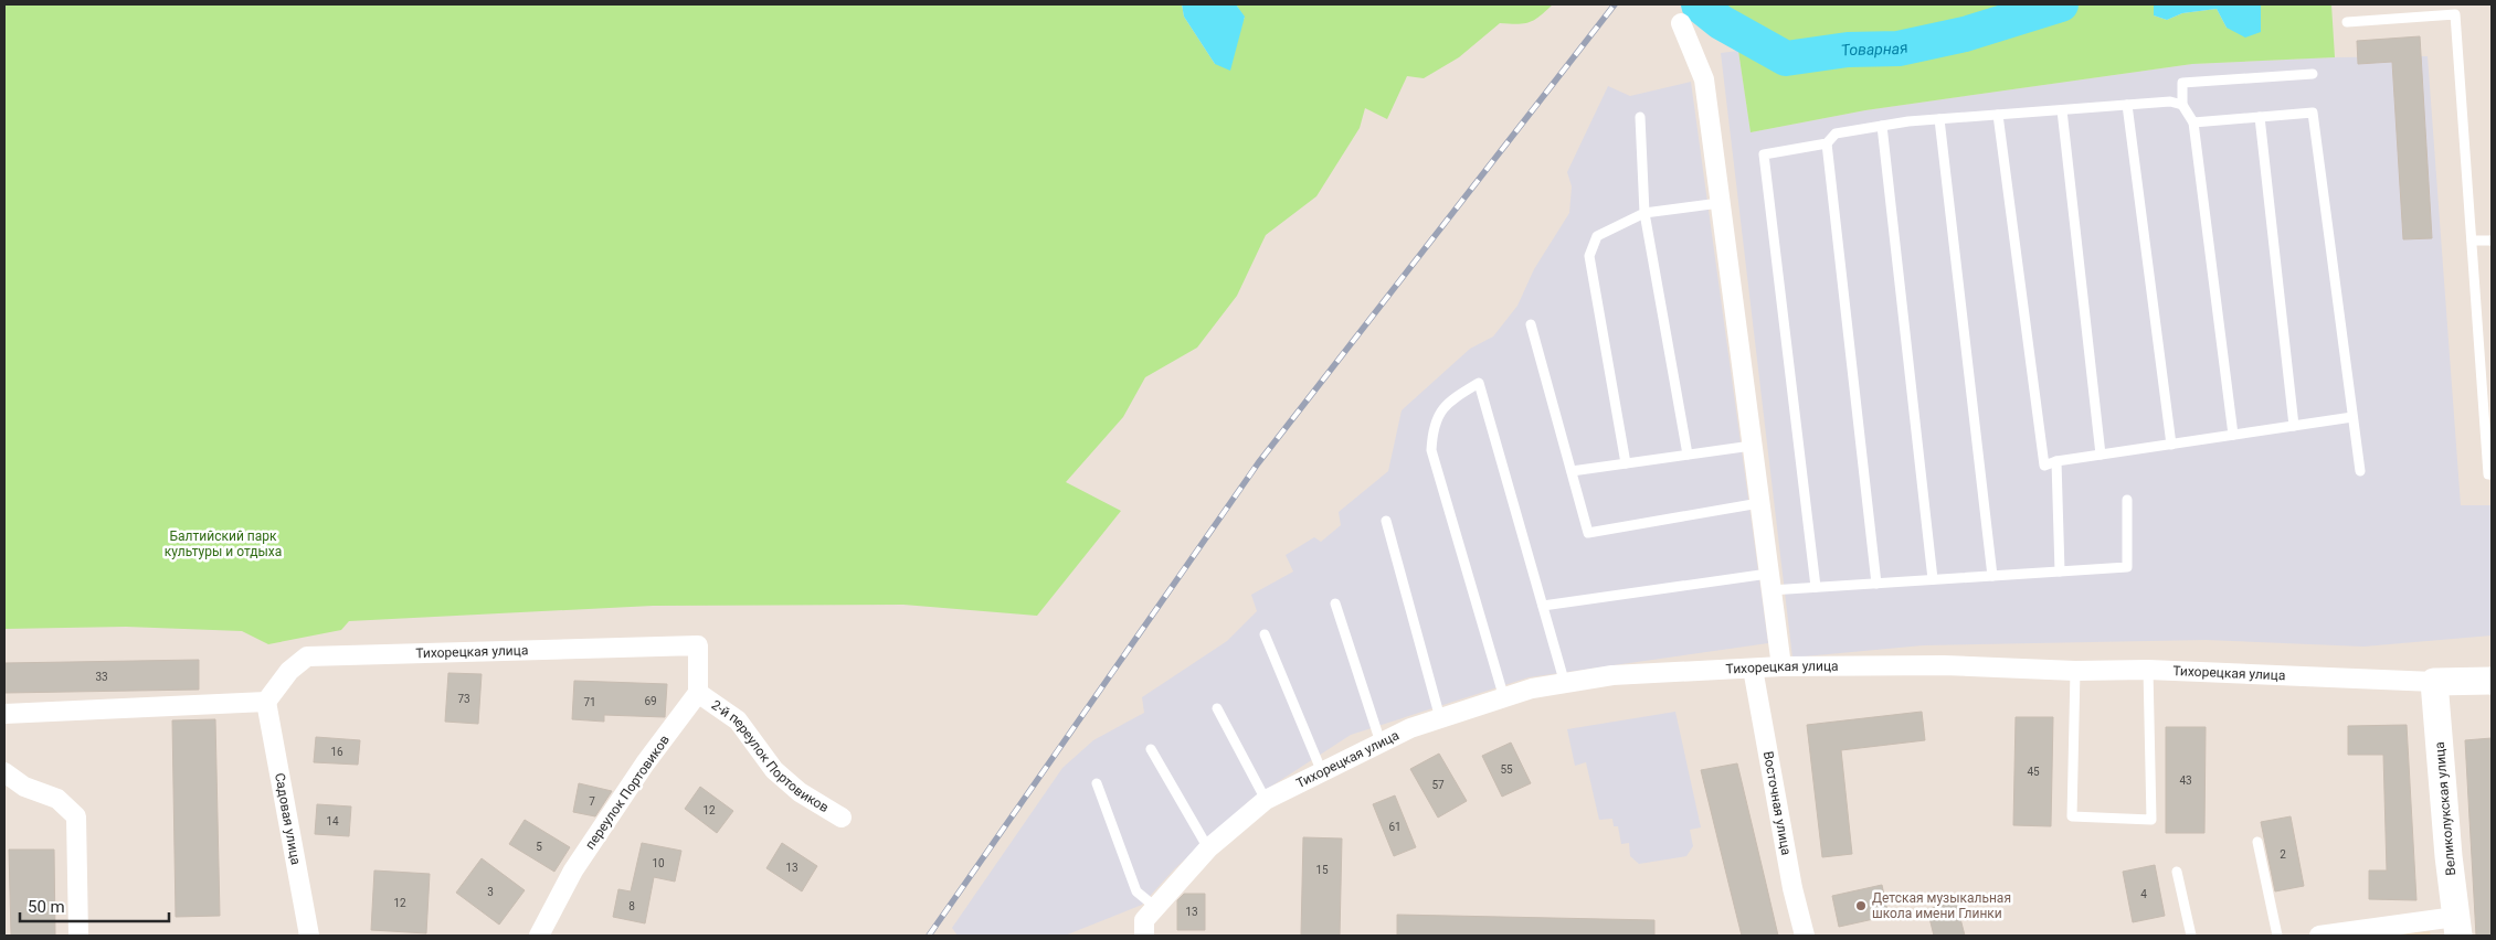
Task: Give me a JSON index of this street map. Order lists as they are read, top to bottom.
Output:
{
  "streets": {
    "street": [
      "Тихорецкая улица",
      "2-й переулок Портовиков",
      "переулок Портовиков",
      "Восточная улица",
      "Великолукская улица",
      "Садовая улица"
    ]
  },
  "crossings": [
    ["Тихорецкая улица", "2-й переулок Портовиков"],
    ["Тихорецкая улица", "переулок Портовиков"],
    ["Тихорецкая улица", "Восточная улица"],
    ["Тихорецкая улица", "Великолукская улица"],
    ["Тихорецкая улица", "Садовая улица"],
    ["2-й переулок Портовиков", "переулок Портовиков"]
  ],
  "water": ["Товарная"],
  "parks": ["Балтийский парк культуры и отдыха"],
  "places": ["Детская музыкальная школа имени Глинки"],
  "house_numbers": [
    "33",
    "73",
    "69",
    "71",
    "16",
    "55",
    "45",
    "43",
    "57",
    "7",
    "12",
    "14",
    "61",
    "5",
    "2",
    "10",
    "13",
    "15",
    "3",
    "4",
    "12",
    "8",
    "13"
  ],
  "scale_bar": "50 m"
}
